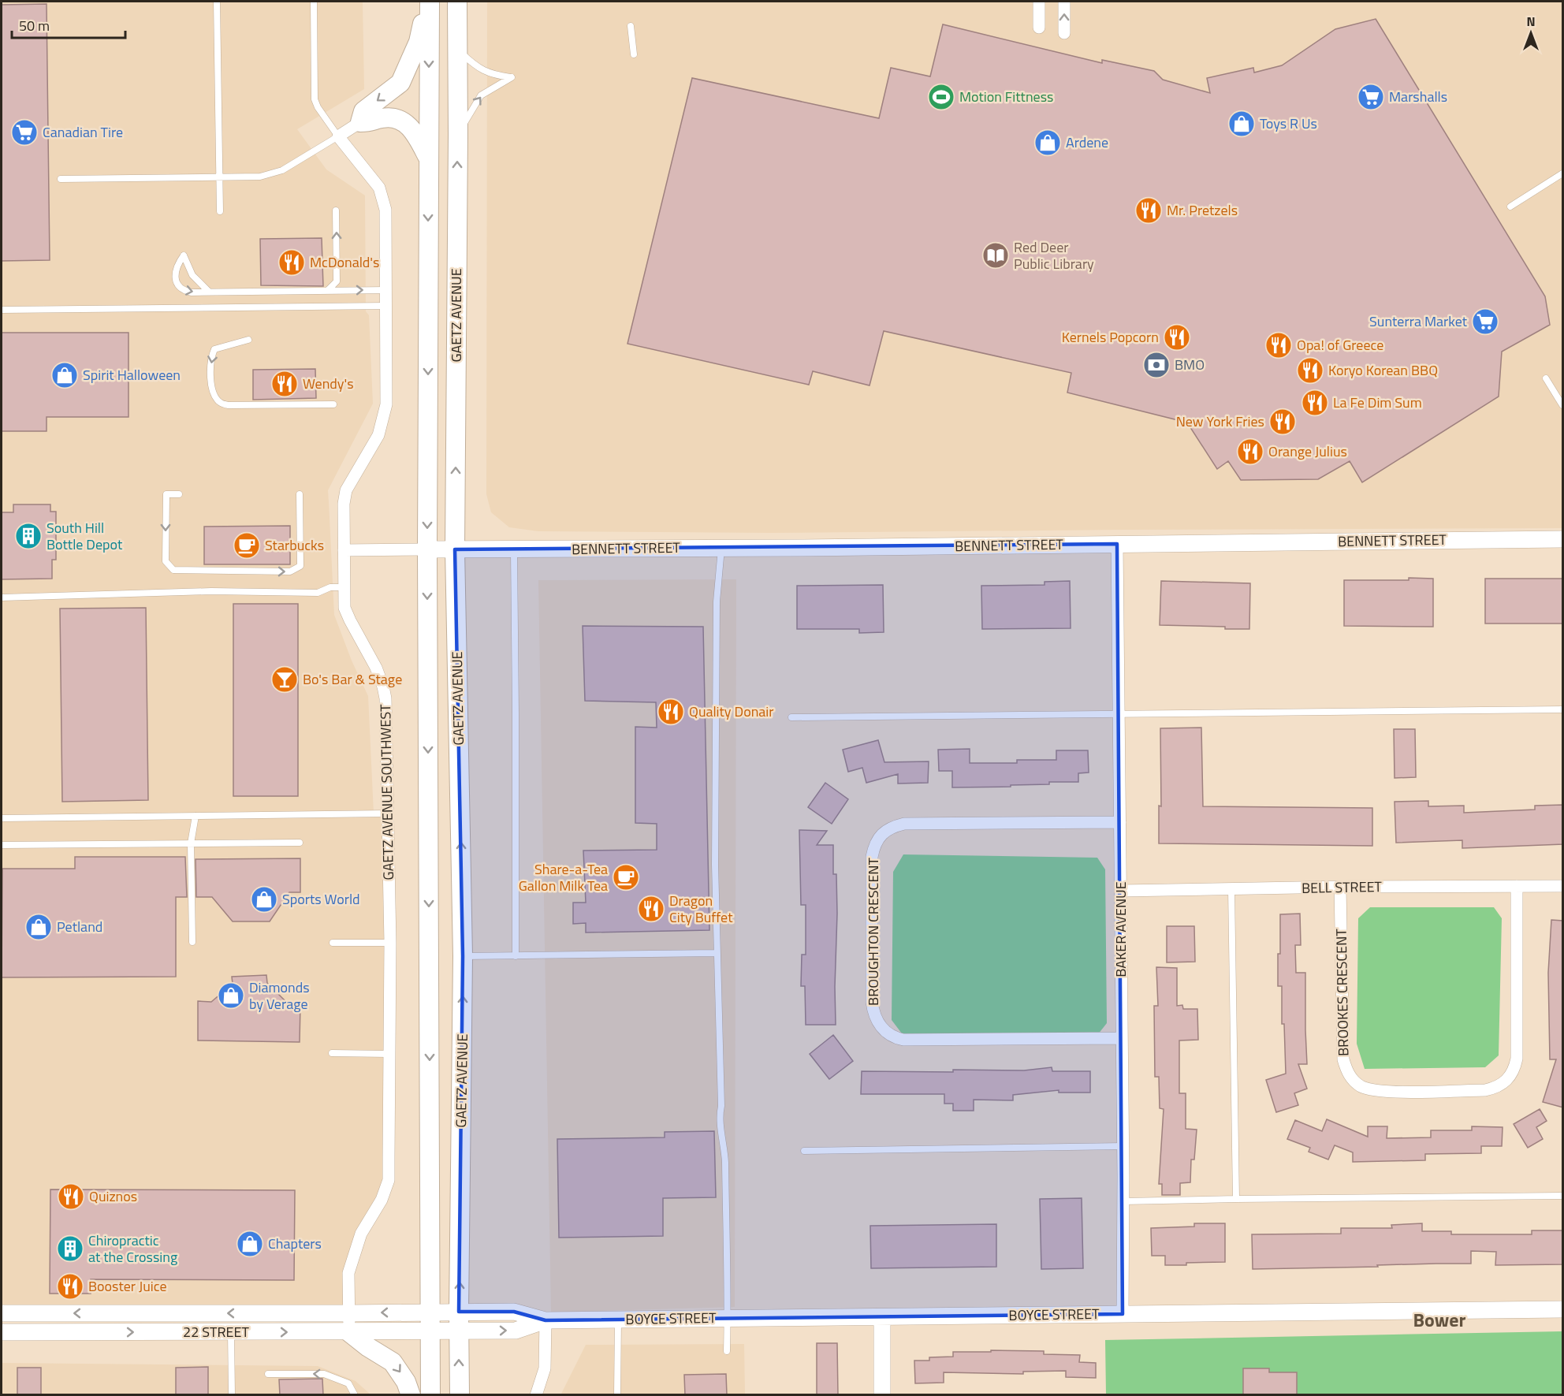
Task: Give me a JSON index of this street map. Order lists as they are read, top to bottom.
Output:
{
  "streets": {
    "main road": ["GAETZ AVENUE"],
    "street": [
      "BENNETT STREET",
      "GAETZ AVENUE SOUTHWEST",
      "BELL STREET",
      "BAKER AVENUE",
      "BROUGHTON CRESCENT",
      "BROOKES CRESCENT",
      "BOYCE STREET",
      "22 STREET"
    ]
  },
  "crossings": [
    ["GAETZ AVENUE", "BENNETT STREET"],
    ["GAETZ AVENUE", "BOYCE STREET"],
    ["GAETZ AVENUE", "22 STREET"],
    ["BENNETT STREET", "BAKER AVENUE"],
    ["GAETZ AVENUE SOUTHWEST", "22 STREET"],
    ["BELL STREET", "BAKER AVENUE"],
    ["BELL STREET", "BROOKES CRESCENT"],
    ["BAKER AVENUE", "BROUGHTON CRESCENT"],
    ["BAKER AVENUE", "BOYCE STREET"],
    ["BOYCE STREET", "22 STREET"]
  ],
  "districts": ["Bower"],
  "places": {
    "sports": ["Motion Fittness"],
    "supermarket": ["Marshalls", "Canadian Tire", "Sunterra Market"],
    "shop": [
      "Toys R Us",
      "Ardene",
      "Spirit Halloween",
      "Sports World",
      "Petland",
      "Diamonds by Verage",
      "Chapters"
    ],
    "restaurant": [
      "Mr. Pretzels",
      "McDonald's",
      "Kernels Popcorn",
      "Opa! of Greece",
      "Koryo Korean BBQ",
      "Wendy's",
      "La Fe Dim Sum",
      "New York Fries",
      "Orange Julius",
      "Quality Donair",
      "Dragon City Buffet",
      "Quiznos",
      "Booster Juice"
    ],
    "library": ["Red Deer Public Library"],
    "bank": ["BMO"],
    "building": ["South Hill Bottle Depot", "Chiropractic at the Crossing"],
    "cafe": ["Starbucks", "Share-a-Tea Gallon Milk Tea"],
    "bar": ["Bo's Bar & Stage"]
  },
  "scale_bar": "50 m",
  "north": "top"
}
